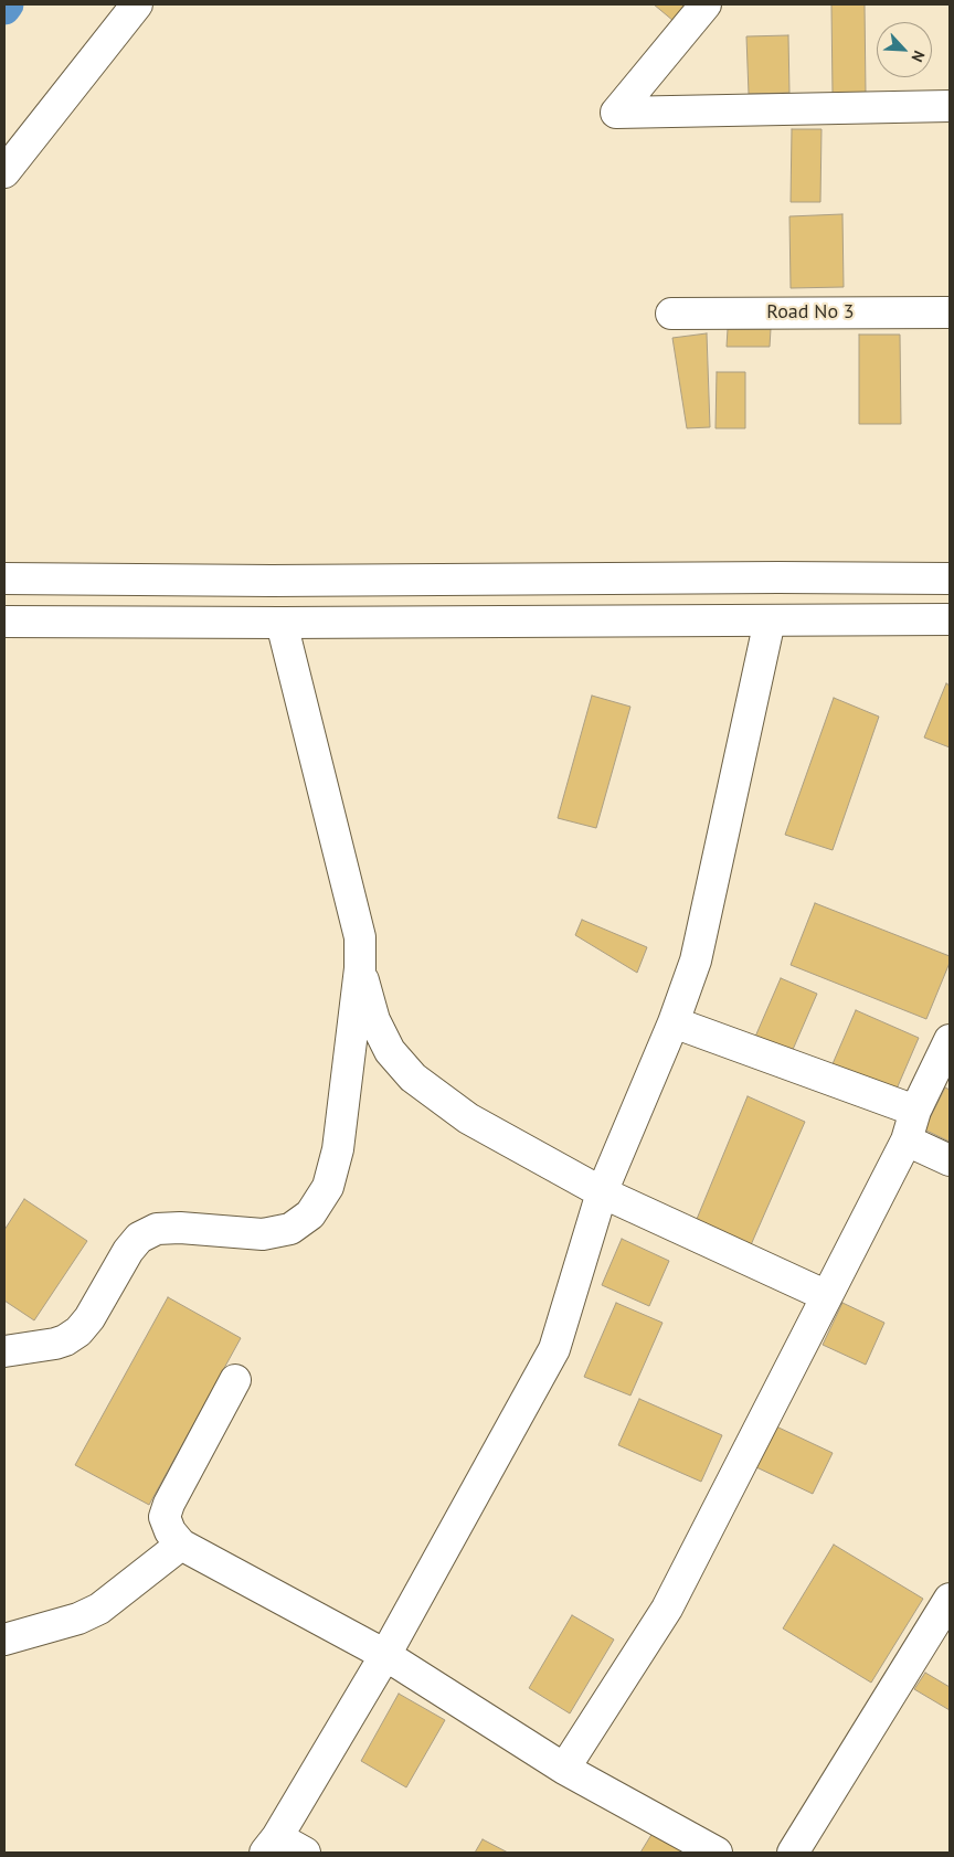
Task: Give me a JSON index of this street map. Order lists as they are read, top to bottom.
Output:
{
  "streets": {
    "main road": ["Road No 3"]
  },
  "north": "bottom right"
}
